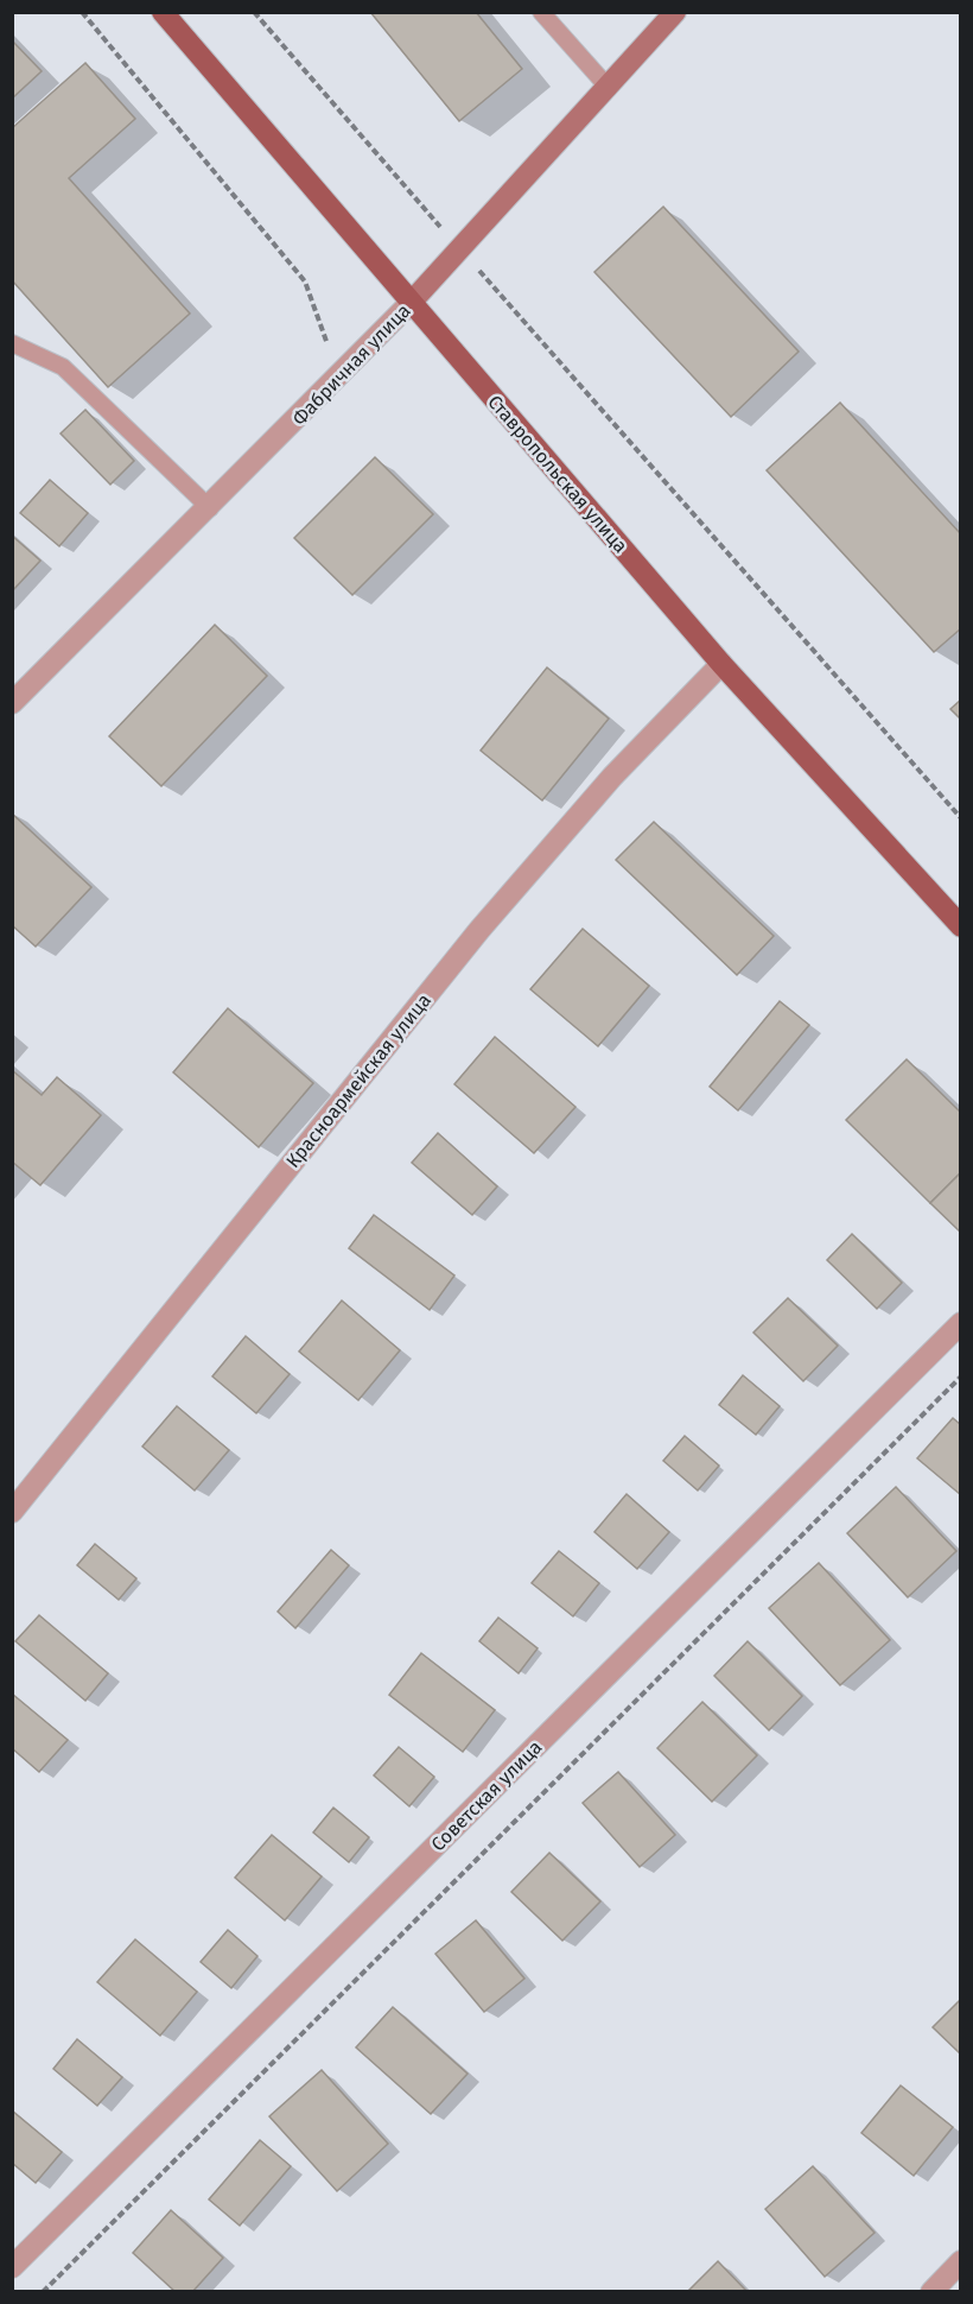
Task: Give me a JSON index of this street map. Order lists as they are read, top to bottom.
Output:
{
  "streets": {
    "main road": ["Ставропольская улица"],
    "street": ["Фабричная улица", "Красноармейская улица", "Советская улица"]
  },
  "crossings": [
    ["Фабричная улица", "Ставропольская улица"],
    ["Ставропольская улица", "Красноармейская улица"]
  ]
}
